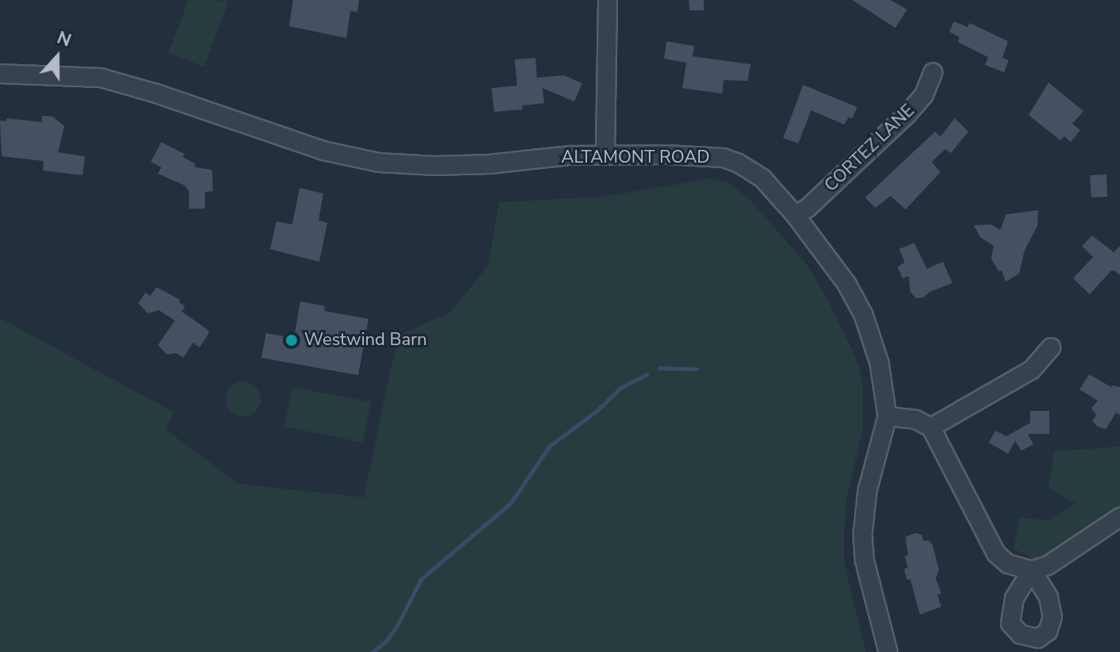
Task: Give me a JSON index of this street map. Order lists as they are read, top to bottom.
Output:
{
  "streets": {
    "street": ["CORTEZ LANE", "ALTAMONT ROAD"]
  },
  "crossings": [
    ["CORTEZ LANE", "ALTAMONT ROAD"]
  ],
  "places": ["Westwind Barn"],
  "north": "top"
}
